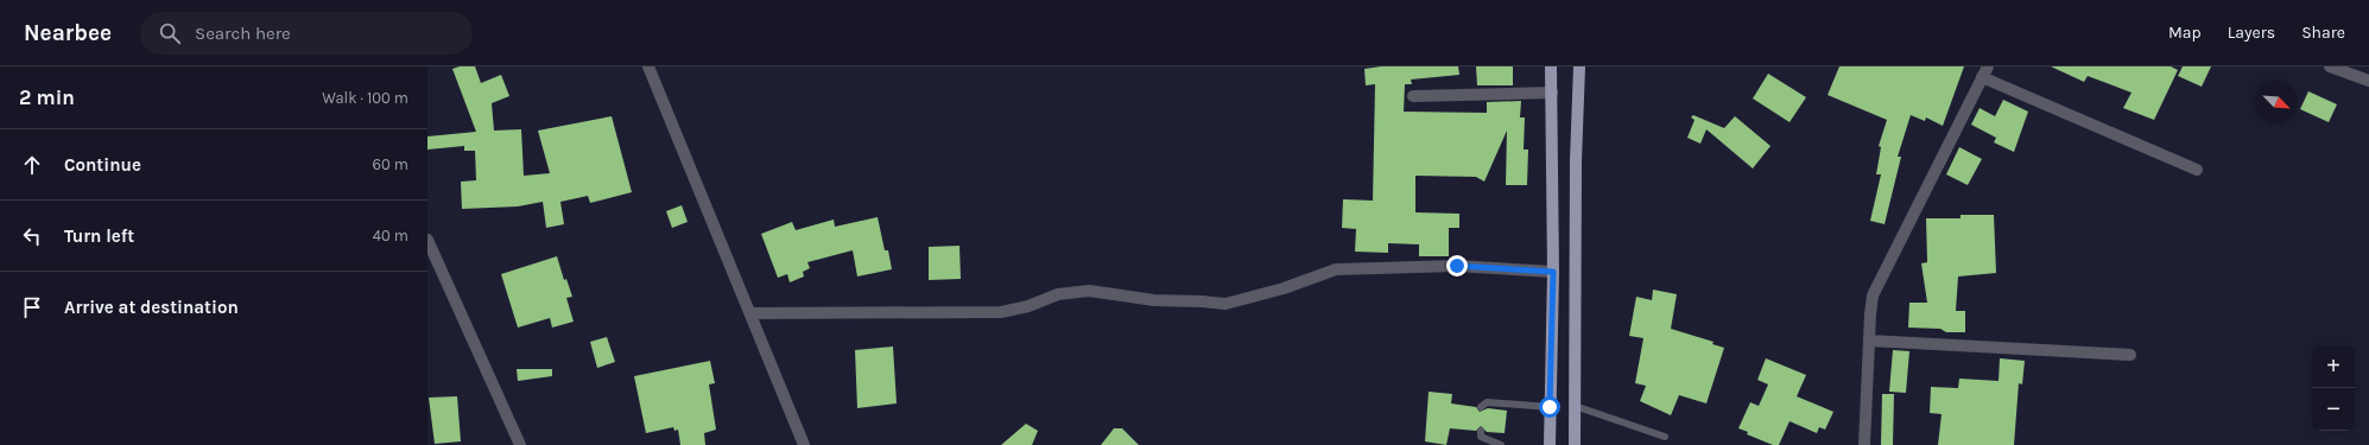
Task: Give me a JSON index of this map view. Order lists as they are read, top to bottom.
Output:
{
  "north": "bottom right",
  "page": {
    "header": "Nearbee",
    "search": "Search here",
    "nav": ["Map", "Layers", "Share"],
    "heading": ["2 min", "Walk · 100 m"],
    "list": [
      ["Continue", "60 m"],
      ["Turn left", "40 m"],
      "Arrive at destination"
    ],
    "map_buttons": ["+", "−"]
  }
}
